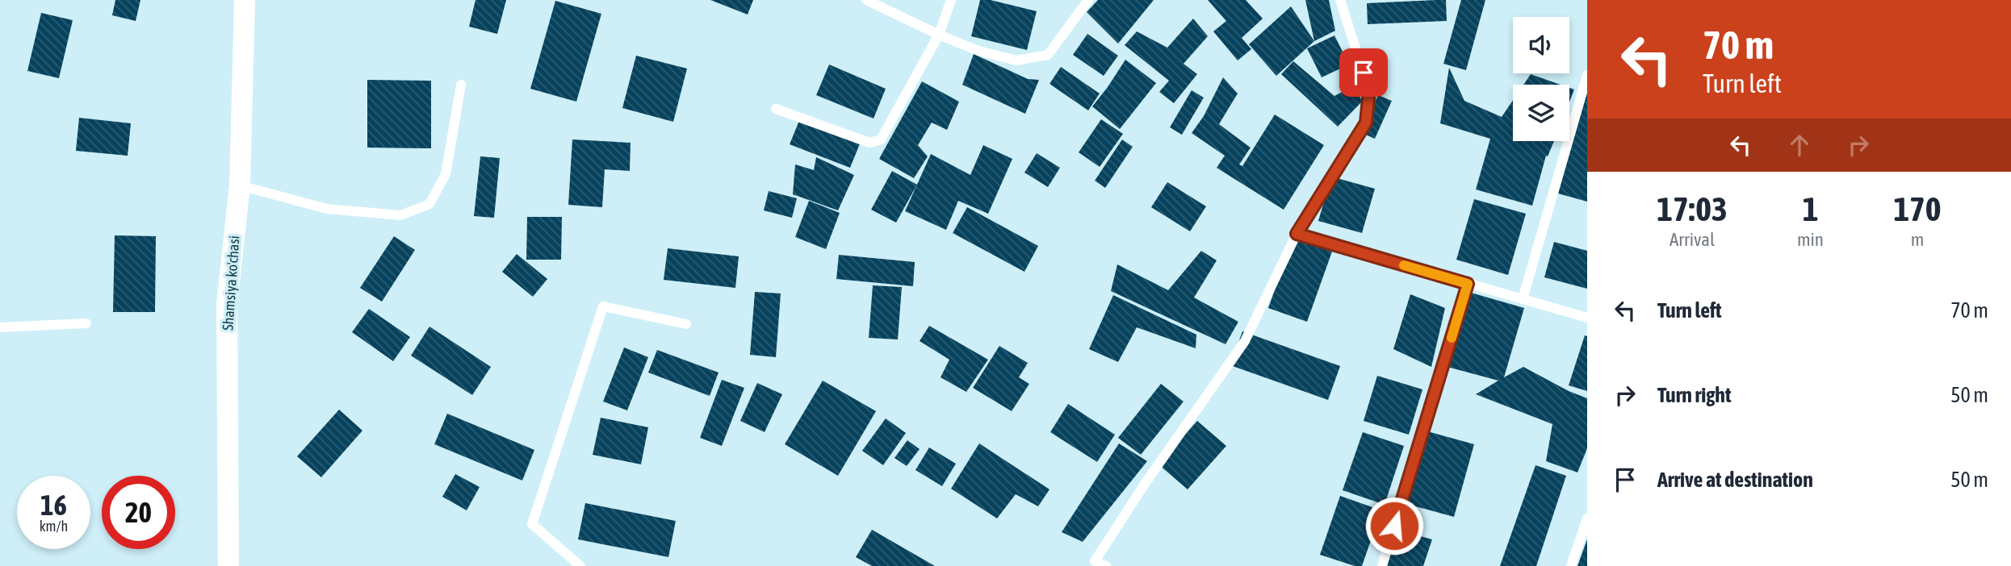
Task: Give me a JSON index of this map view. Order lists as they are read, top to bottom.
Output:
{
  "streets": {
    "street": ["Shamsiya ko'chasi"]
  },
  "page": {
    "turn": ["70 m", "Turn left"],
    "eta": [
      "17:03",
      "Arrival",
      "1",
      "min",
      "170",
      "m"
    ],
    "list": [
      {
        "name": "Turn left",
        "value": "70 m"
      },
      {
        "name": "Turn right",
        "value": "50 m"
      },
      {
        "name": "Arrive at destination",
        "value": "50 m"
      }
    ],
    "speed": "16 km/h",
    "limit": "20"
  }
}
